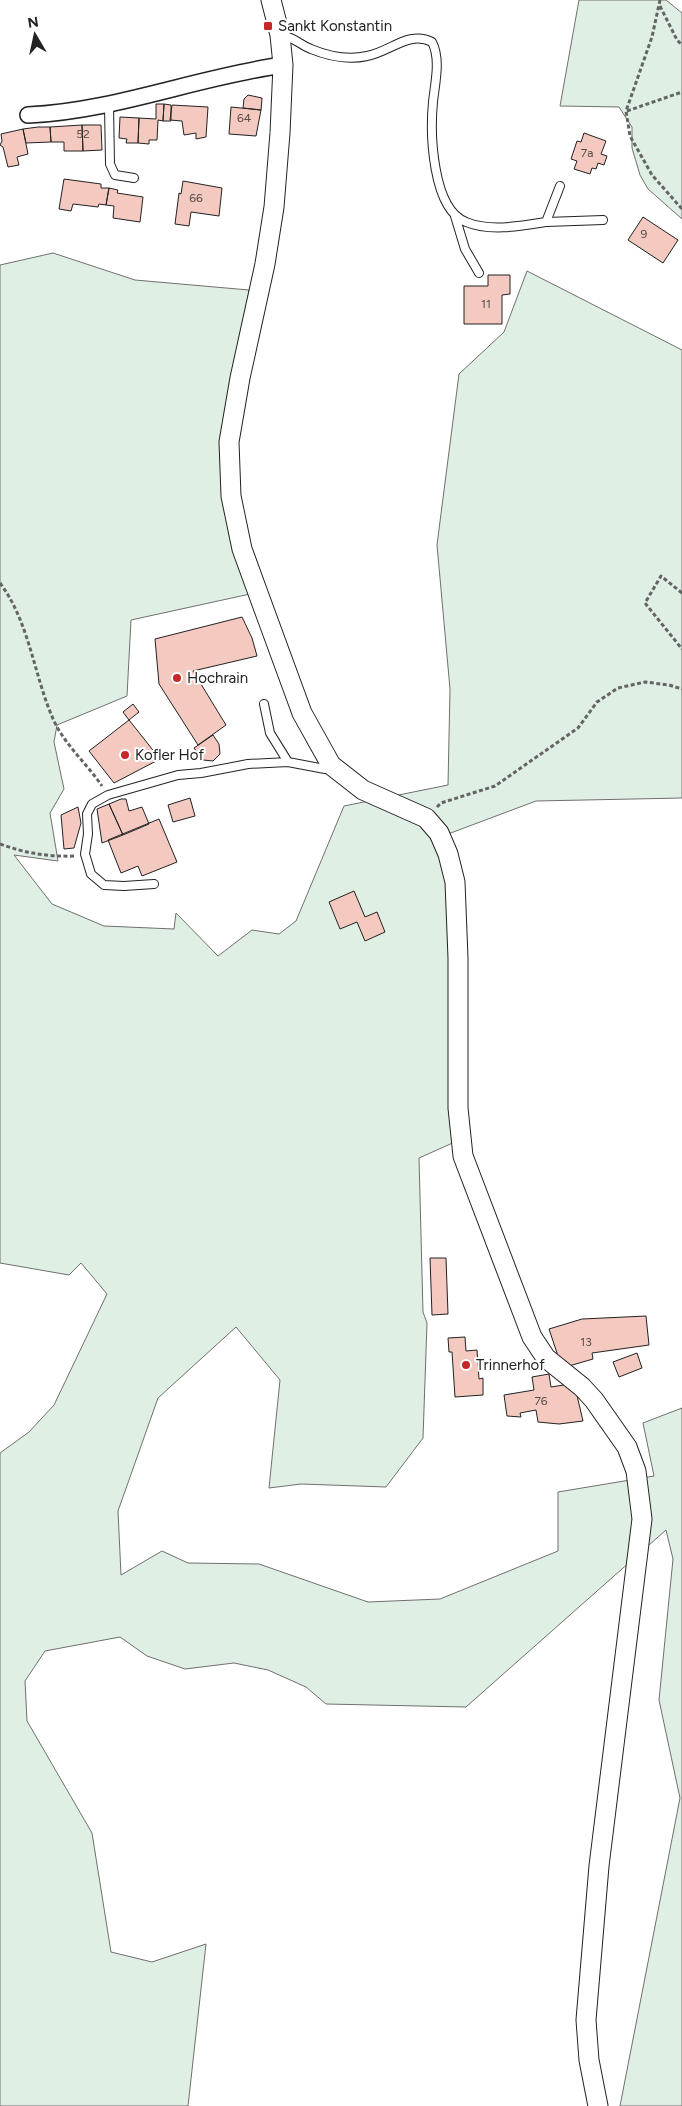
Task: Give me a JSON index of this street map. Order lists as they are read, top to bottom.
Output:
{
  "places": {
    "transit": ["Sankt Konstantin"],
    "other": ["Hochrain", "Kofler Hof", "Trinnerhof"]
  },
  "house_numbers": [
    "64",
    "52",
    "7a",
    "66",
    "9",
    "11",
    "13",
    "76"
  ],
  "north": "top"
}
